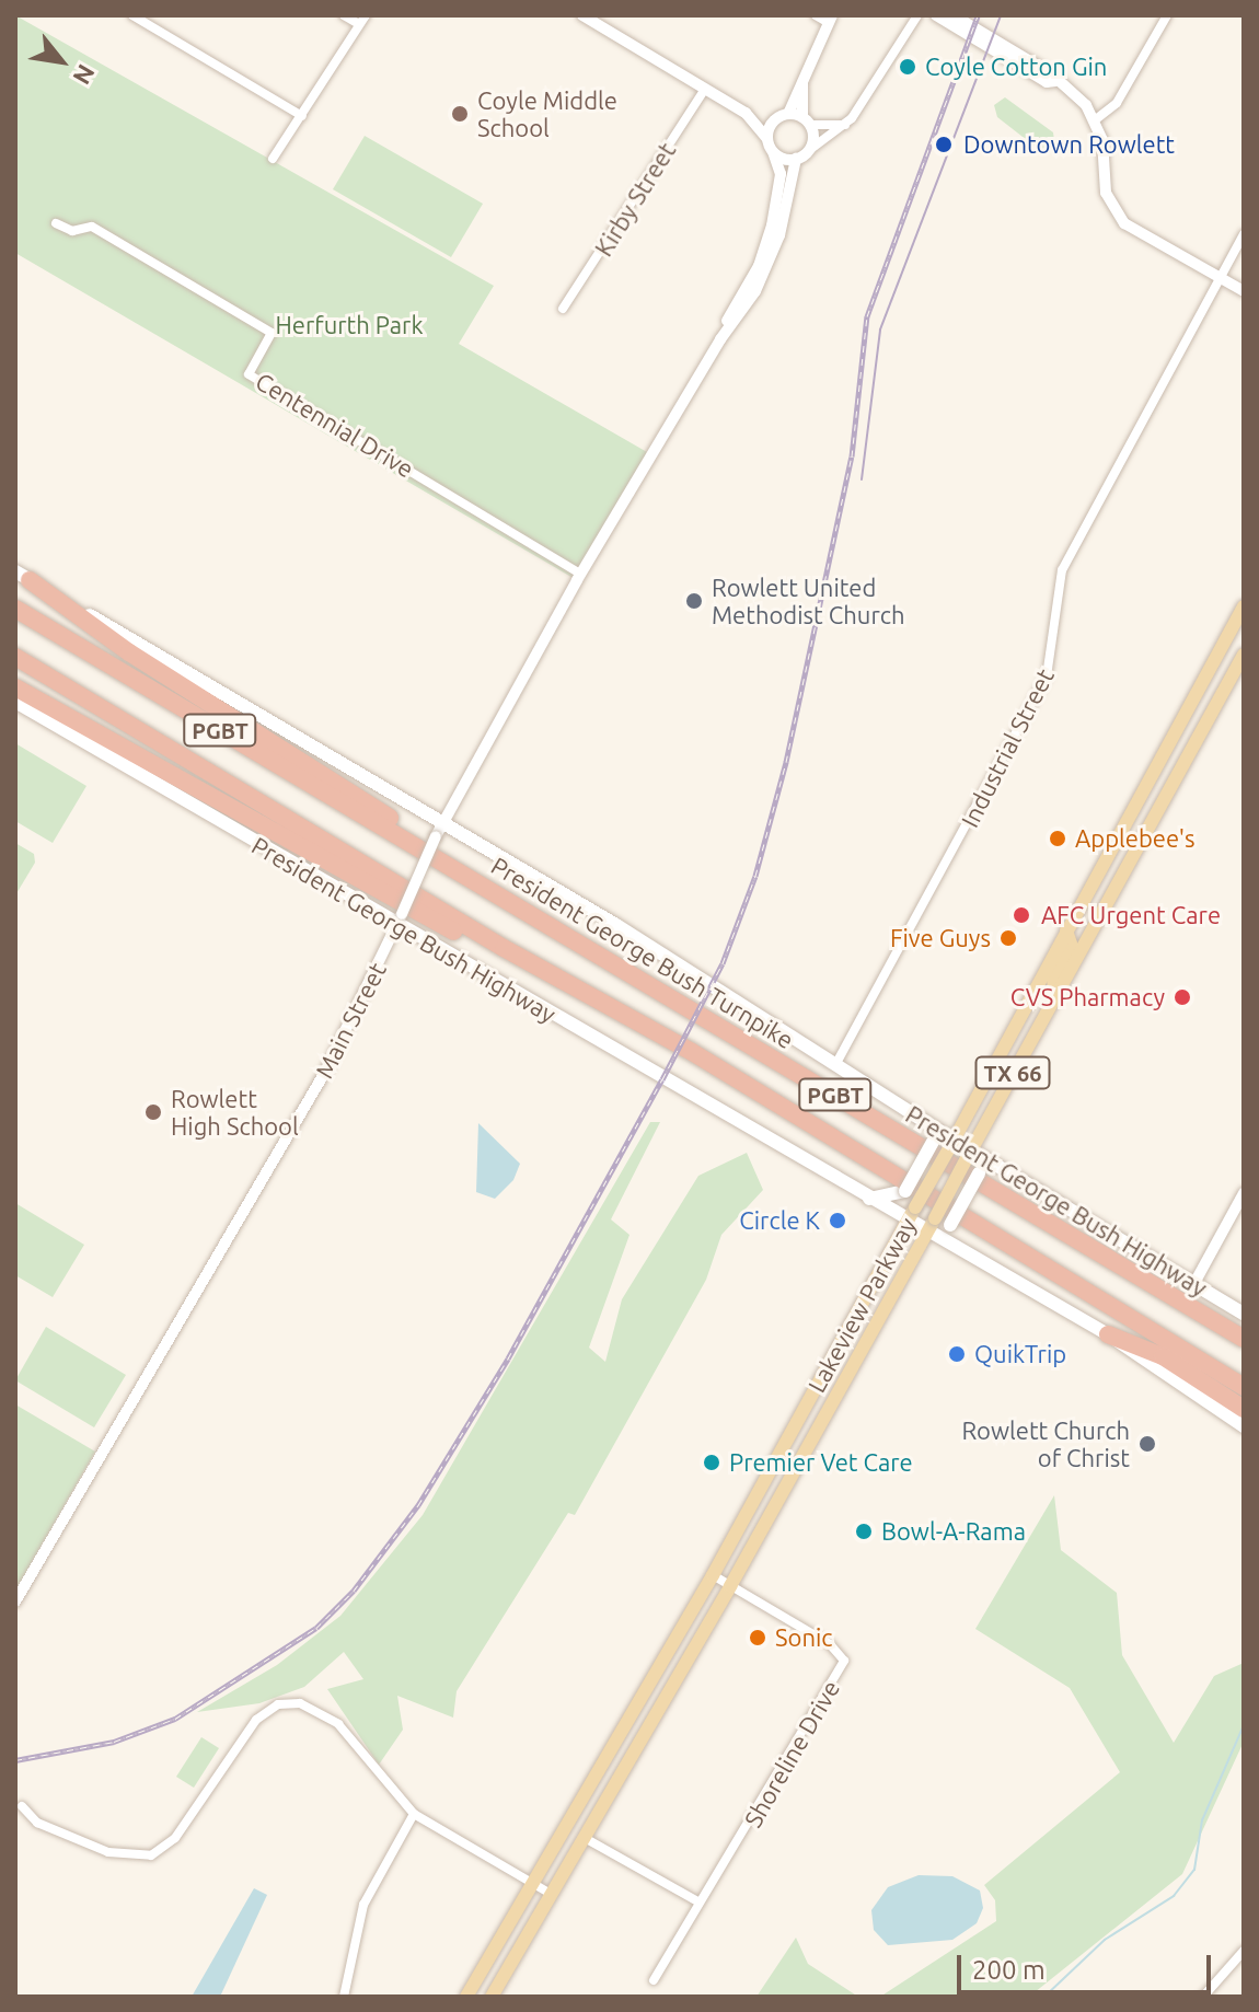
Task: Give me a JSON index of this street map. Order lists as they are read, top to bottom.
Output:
{
  "streets": {
    "highway": ["PGBT", "President George Bush Turnpike"],
    "main road": ["President George Bush Highway", "TX 66", "Lakeview Parkway"],
    "street": [
      "Kirby Street",
      "Centennial Drive",
      "Industrial Street",
      "Main Street",
      "Shoreline Drive"
    ]
  },
  "crossings": [
    ["Centennial Drive", "Main Street"],
    ["Industrial Street", "President George Bush Highway"],
    ["President George Bush Highway", "President George Bush Turnpike"],
    ["President George Bush Highway", "Main Street"],
    ["President George Bush Highway", "Lakeview Parkway"],
    ["President George Bush Turnpike", "Main Street"],
    ["Lakeview Parkway", "Shoreline Drive"]
  ],
  "parks": ["Herfurth Park"],
  "places": [
    "Coyle Cotton Gin",
    "Coyle Middle School",
    "Downtown Rowlett",
    "Rowlett United Methodist Church",
    "Applebee's",
    "AFC Urgent Care",
    "Five Guys",
    "CVS Pharmacy",
    "Rowlett High School",
    "Circle K",
    "QuikTrip",
    "Rowlett Church of Christ",
    "Premier Vet Care",
    "Bowl-A-Rama",
    "Sonic"
  ],
  "scale_bar": "200 m",
  "north": "bottom right"
}
